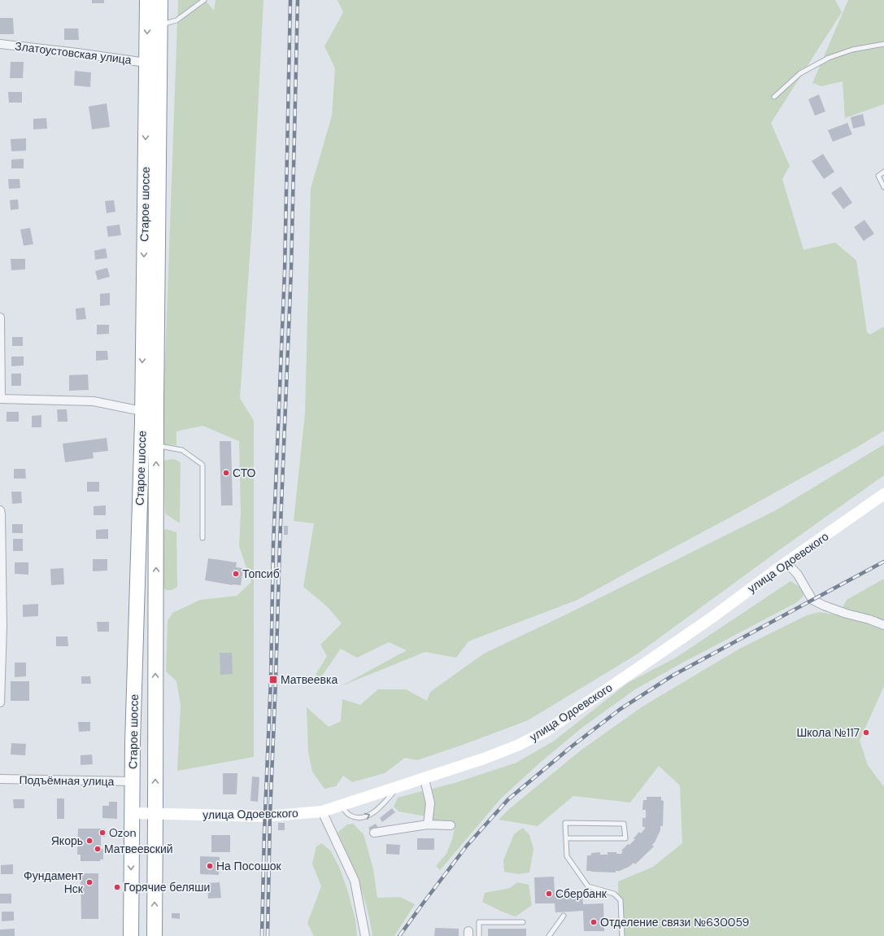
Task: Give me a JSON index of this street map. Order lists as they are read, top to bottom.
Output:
{
  "streets": {
    "highway": ["Старое шоссе"],
    "street": ["Златоустовская улица", "улица Одоевского", "Подъёмная улица"]
  },
  "crossings": [
    ["Златоустовская улица", "Старое шоссе"],
    ["Старое шоссе", "улица Одоевского"],
    ["Старое шоссе", "Подъёмная улица"]
  ],
  "places": {
    "other": [
      "СТО",
      "Топсиб",
      "Школа №117",
      "Ozon",
      "Якорь",
      "Матвеевский",
      "На Посошок",
      "Фундамент Нск",
      "Горячие беляши",
      "Сбербанк",
      "Отделение связи №630059"
    ],
    "transit": ["Матвеевка"]
  }
}
